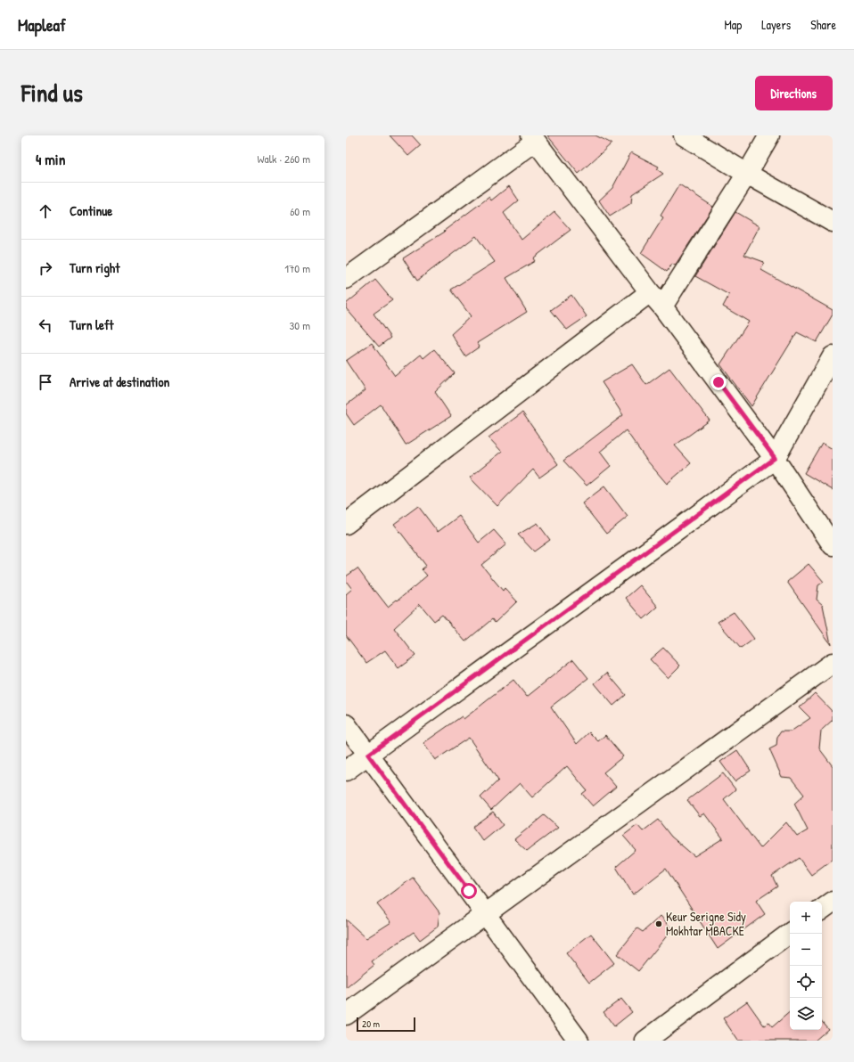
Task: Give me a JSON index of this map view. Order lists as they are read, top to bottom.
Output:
{
  "places": ["Keur Serigne Sidy Mokhtar MBACKE"],
  "scale_bar": "20 m",
  "page": {
    "header": "Mapleaf",
    "nav": ["Map", "Layers", "Share"],
    "title": "Find us",
    "buttons": "Directions",
    "heading": ["4 min", "Walk · 260 m"],
    "list": [
      ["Continue", "60 m"],
      ["Turn right", "170 m"],
      ["Turn left", "30 m"],
      "Arrive at destination"
    ],
    "map_buttons": ["+", "−"],
    "scale": "20 m"
  }
}
